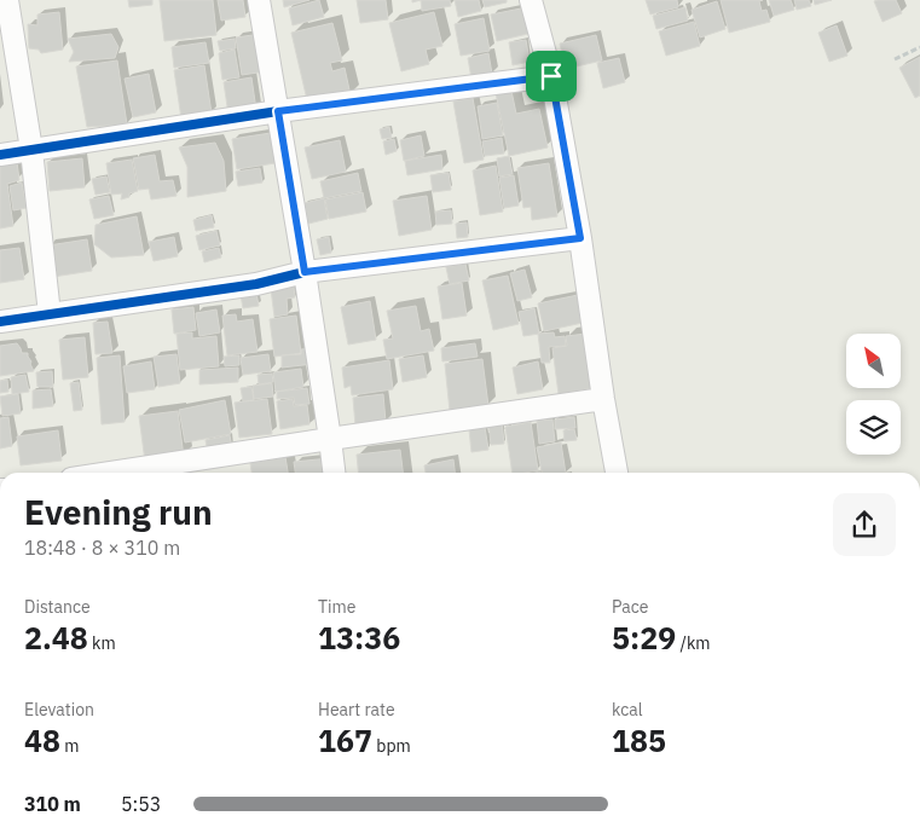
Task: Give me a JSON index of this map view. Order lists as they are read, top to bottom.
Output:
{
  "north": "top left",
  "page": {
    "heading": ["Evening run", "18:48 · 8 × 310 m"],
    "stats": [
      ["Distance", "2.48 km"],
      ["Time", "13:36"],
      ["Pace", "5:29 /km"],
      ["Elevation", "48 m"],
      ["Heart rate", "167 bpm"],
      ["kcal", "185"]
    ],
    "list": [
      {
        "name": "310 m",
        "note": "5:53"
      }
    ]
  }
}
